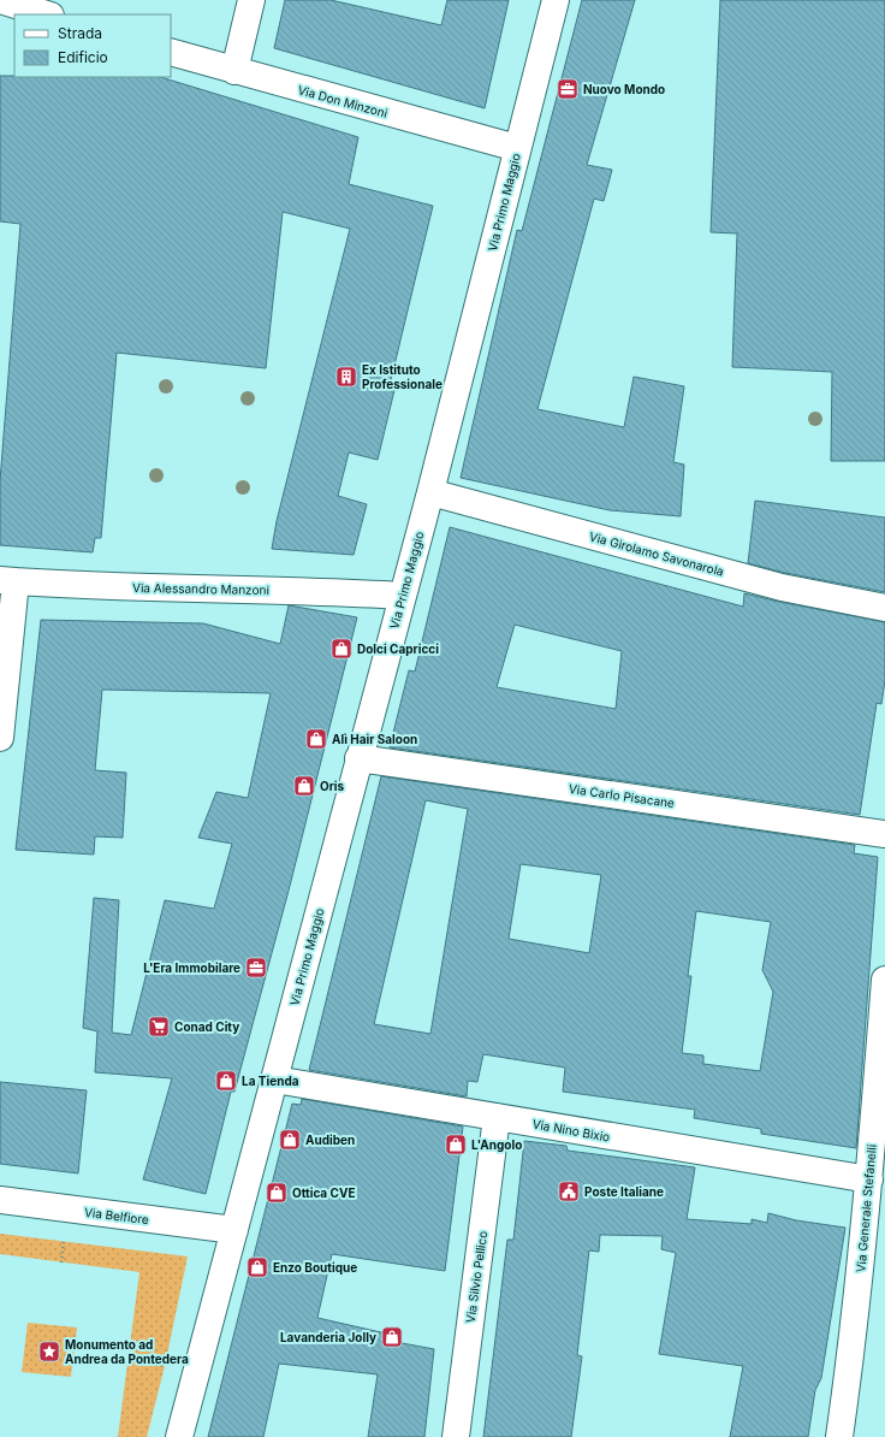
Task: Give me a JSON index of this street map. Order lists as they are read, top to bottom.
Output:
{
  "streets": {
    "street": [
      "Via Don Minzoni",
      "Via Primo Maggio",
      "Via Girolamo Savonarola",
      "Via Alessandro Manzoni",
      "Via Carlo Pisacane",
      "Via Nino Bixio",
      "Via Generale Stefanelli",
      "Via Belfiore",
      "Via Silvio Pellico"
    ]
  },
  "crossings": [
    ["Via Don Minzoni", "Via Primo Maggio"],
    ["Via Primo Maggio", "Via Girolamo Savonarola"],
    ["Via Primo Maggio", "Via Alessandro Manzoni"],
    ["Via Primo Maggio", "Via Carlo Pisacane"],
    ["Via Primo Maggio", "Via Nino Bixio"],
    ["Via Primo Maggio", "Via Belfiore"],
    ["Via Nino Bixio", "Via Generale Stefanelli"],
    ["Via Nino Bixio", "Via Silvio Pellico"]
  ],
  "places": {
    "office": ["Nuovo Mondo", "L'Era Immobilare"],
    "building": ["Ex Istituto Professionale"],
    "shop": [
      "Dolci Capricci",
      "Alì Hair Saloon",
      "Oris",
      "La Tienda",
      "Audiben",
      "L'Angolo",
      "Ottica CVE",
      "Enzo Boutique",
      "Lavanderia Jolly"
    ],
    "supermarket": ["Conad City"],
    "public building": ["Poste Italiane"],
    "place": ["Monumento ad Andrea da Pontedera"]
  },
  "legend": ["Strada", "Edificio"]
}
